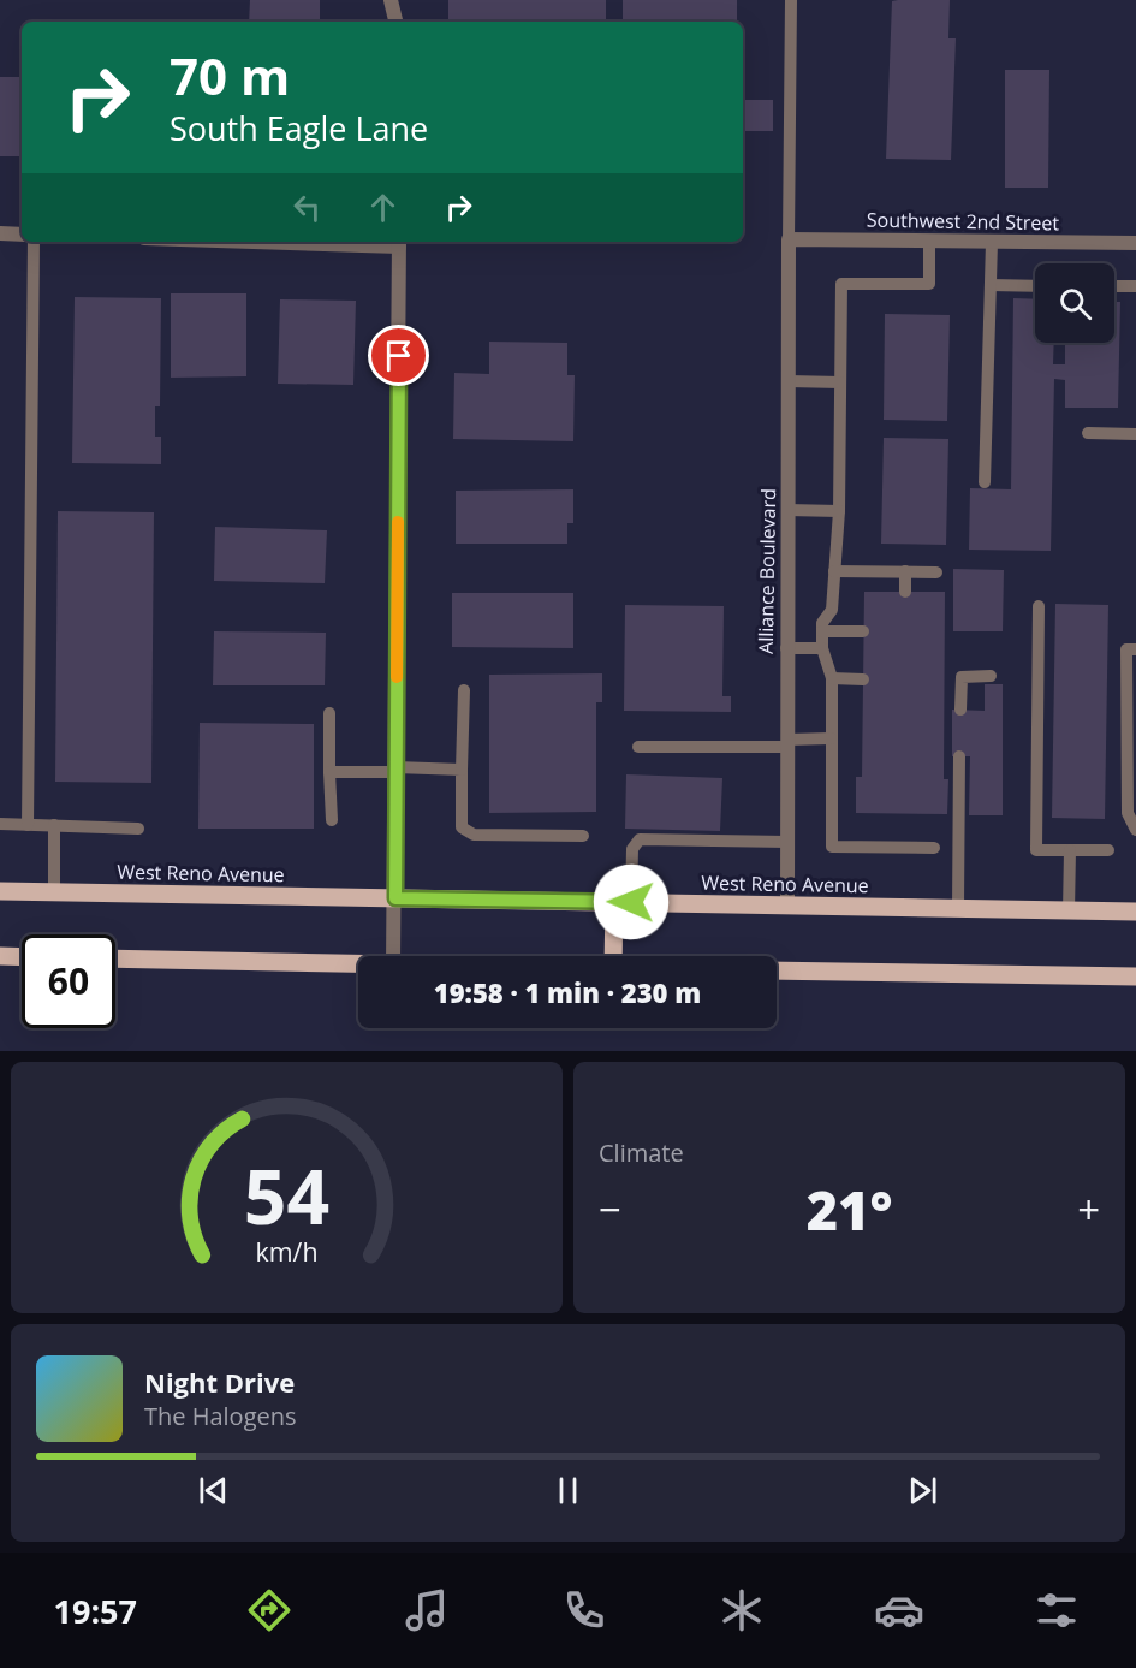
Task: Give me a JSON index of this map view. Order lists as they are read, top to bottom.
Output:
{
  "streets": {
    "main road": ["West Reno Avenue"],
    "street": ["Southwest 2nd Street", "Alliance Boulevard"]
  },
  "crossings": [
    ["Southwest 2nd Street", "Alliance Boulevard"],
    ["Alliance Boulevard", "West Reno Avenue"]
  ],
  "page": {
    "turn": ["70 m", "South Eagle Lane"],
    "limit": "60",
    "trip": "19:58 · 1 min · 230 m",
    "tile": "Climate",
    "heat": ["−", "21°", "+"],
    "song": ["Night Drive", "The Halogens"],
    "tabs": "19:57",
    "gauge": ["54", "km/h"]
  }
}
